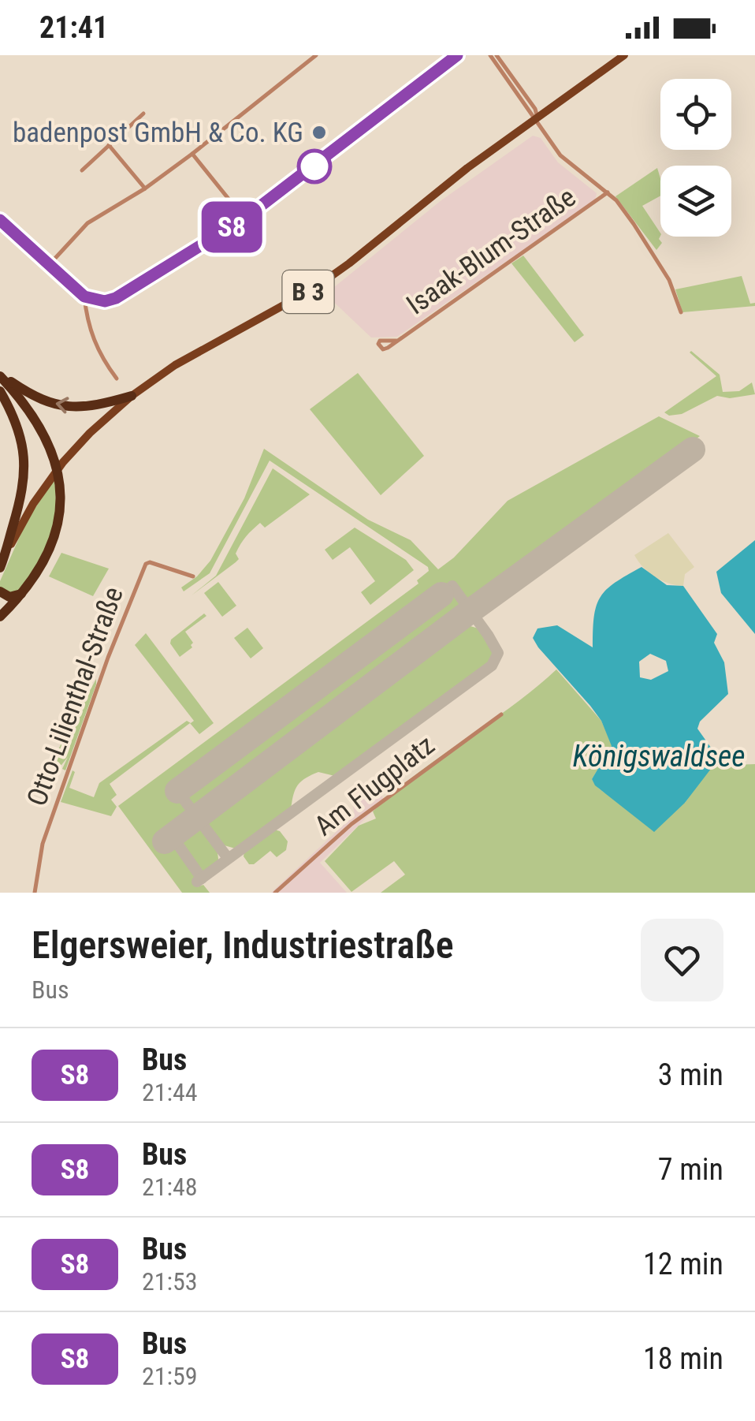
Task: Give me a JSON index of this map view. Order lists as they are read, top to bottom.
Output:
{
  "streets": {
    "highway": ["B 3"],
    "street": ["Isaak-Blum-Straße", "Otto-Lilienthal-Straße", "Am Flugplatz"]
  },
  "water": ["Königswaldsee"],
  "places": ["badenpost GmbH & Co. KG"],
  "lines": ["bus line S8"],
  "page": {
    "status": "21:41",
    "on_map": "S8",
    "heading": ["Elgersweier, Industriestraße", "Bus"],
    "list": [
      {
        "mark": "S8",
        "name": "Bus",
        "note": "21:44",
        "value": "3 min"
      },
      {
        "mark": "S8",
        "name": "Bus",
        "note": "21:48",
        "value": "7 min"
      },
      {
        "mark": "S8",
        "name": "Bus",
        "note": "21:53",
        "value": "12 min"
      },
      {
        "mark": "S8",
        "name": "Bus",
        "note": "21:59",
        "value": "18 min"
      }
    ]
  }
}
